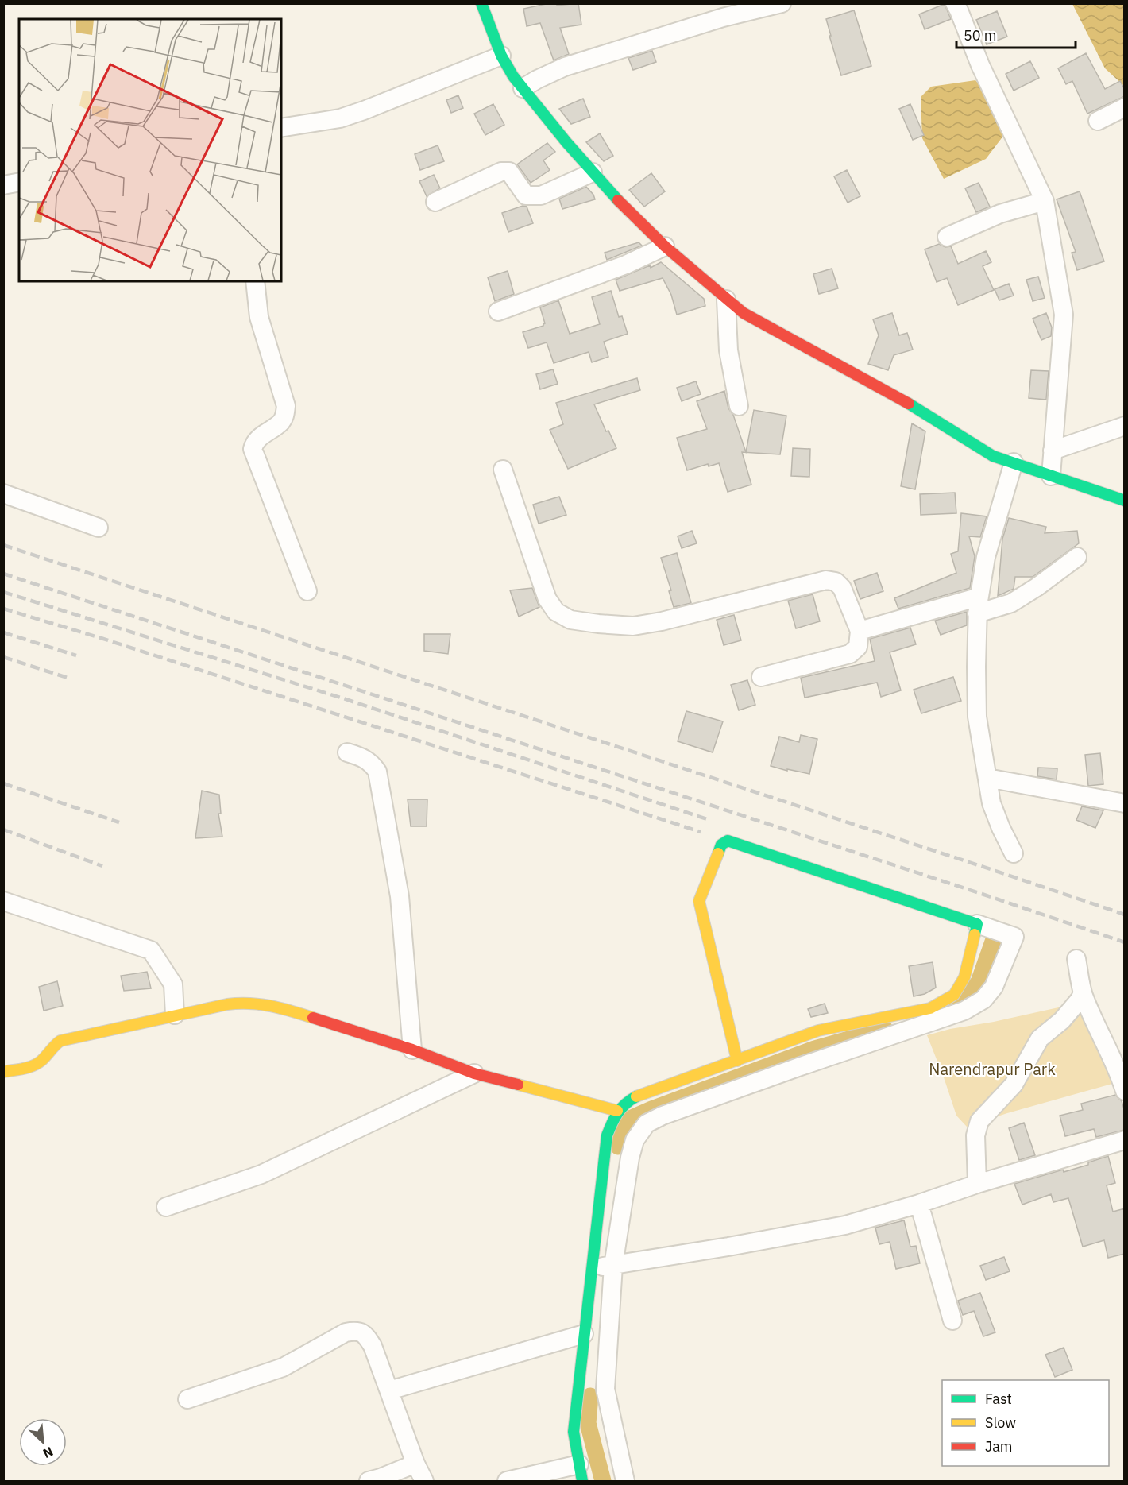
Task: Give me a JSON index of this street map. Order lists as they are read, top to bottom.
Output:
{
  "parks": ["Narendrapur Park"],
  "legend": ["Fast", "Slow", "Jam"],
  "scale_bar": "50 m",
  "north": "bottom right"
}
